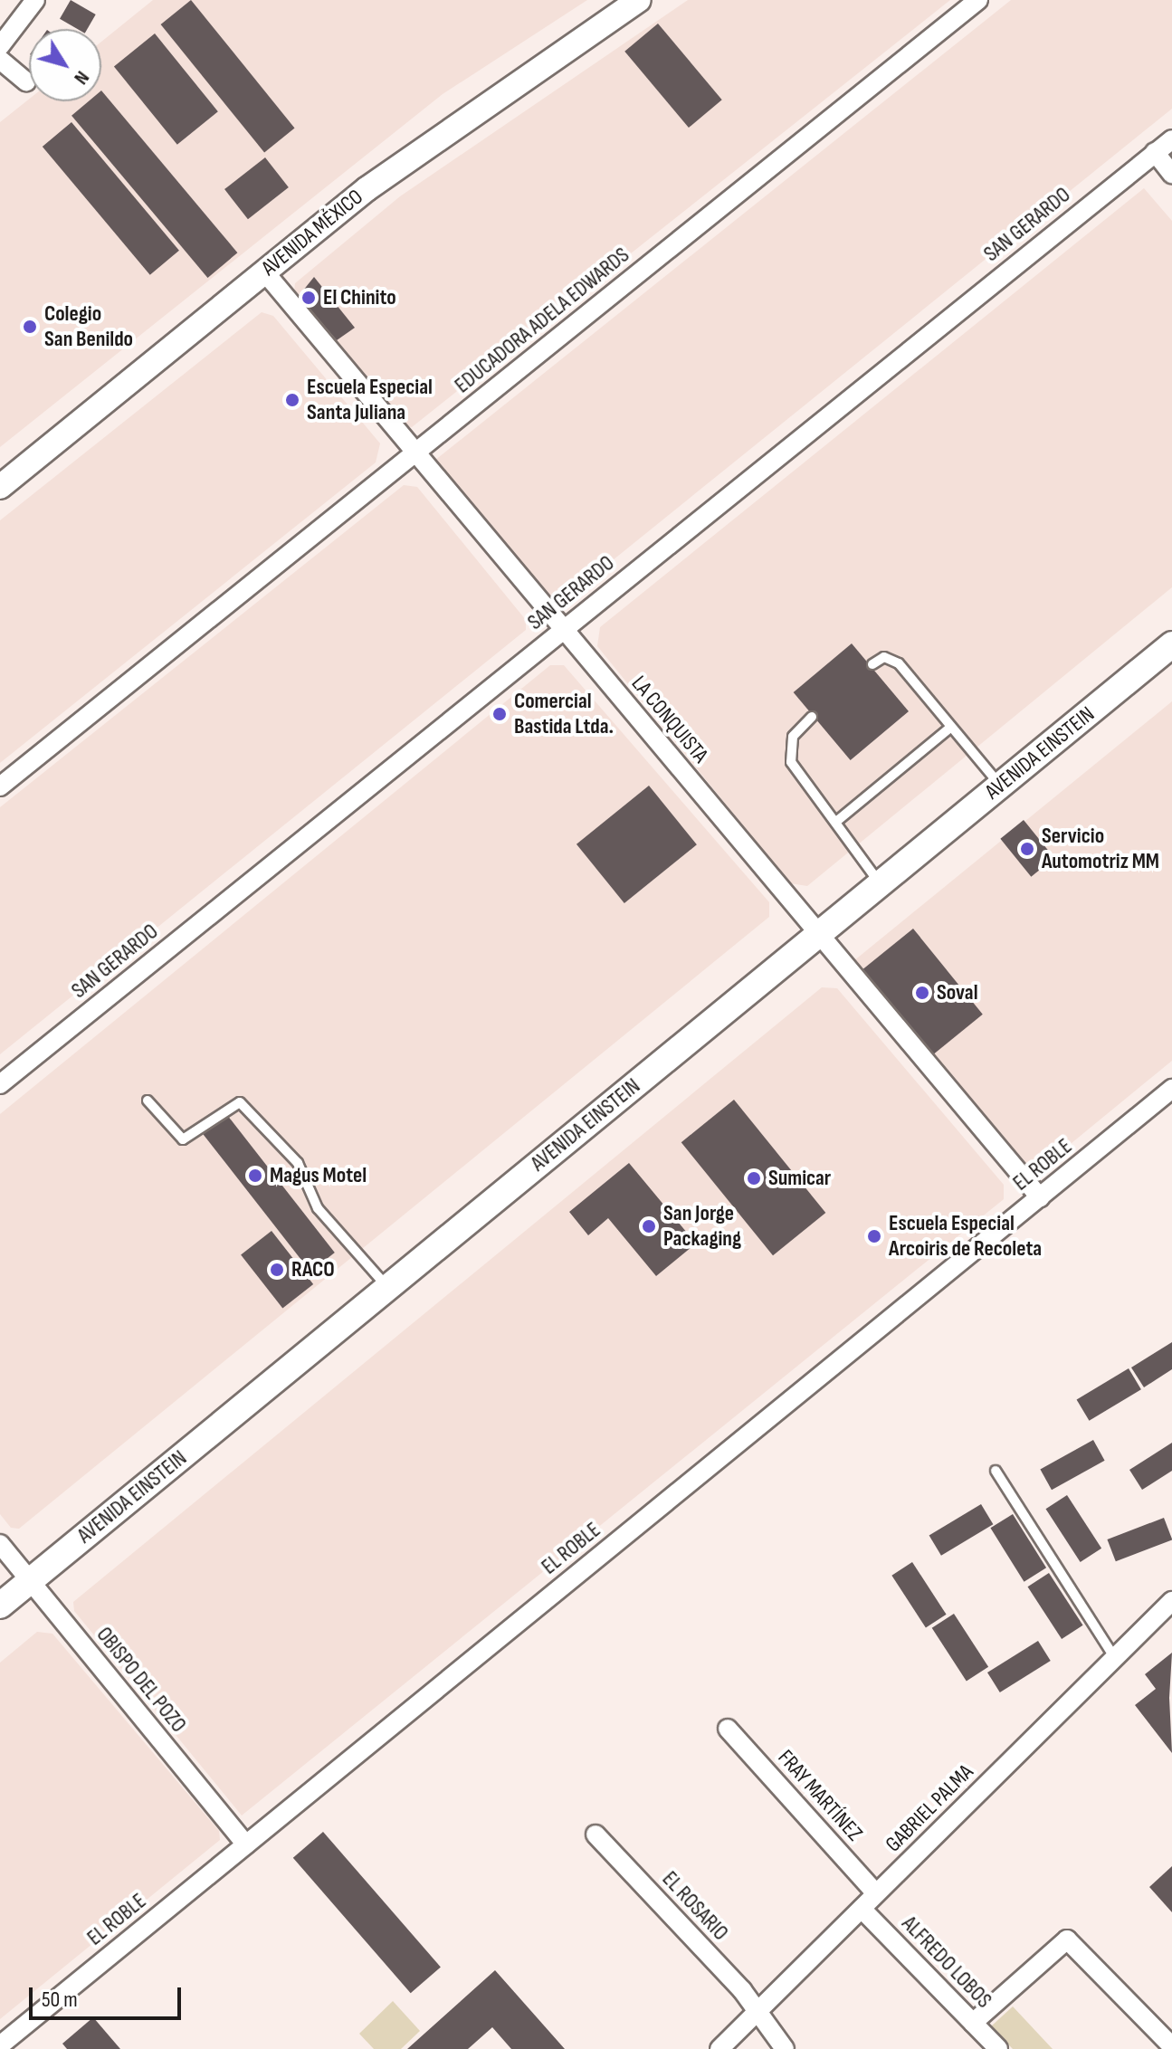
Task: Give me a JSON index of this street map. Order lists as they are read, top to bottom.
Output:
{
  "streets": {
    "main road": ["AVENIDA EINSTEIN"],
    "street": [
      "SAN GERARDO",
      "AVENIDA MÉXICO",
      "EDUCADORA ADELA EDWARDS",
      "LA CONQUISTA",
      "EL ROBLE",
      "OBISPO DEL POZO",
      "FRAY MARTÍNEZ",
      "GABRIEL PALMA",
      "EL ROSARIO",
      "ALFREDO LOBOS"
    ]
  },
  "crossings": [
    ["SAN GERARDO", "LA CONQUISTA"],
    ["AVENIDA MÉXICO", "LA CONQUISTA"],
    ["EDUCADORA ADELA EDWARDS", "LA CONQUISTA"],
    ["LA CONQUISTA", "AVENIDA EINSTEIN"],
    ["LA CONQUISTA", "EL ROBLE"],
    ["AVENIDA EINSTEIN", "OBISPO DEL POZO"],
    ["EL ROBLE", "OBISPO DEL POZO"],
    ["FRAY MARTÍNEZ", "GABRIEL PALMA"],
    ["GABRIEL PALMA", "EL ROSARIO"],
    ["GABRIEL PALMA", "ALFREDO LOBOS"]
  ],
  "places": [
    "El Chinito",
    "Colegio San Benildo",
    "Escuela Especial Santa Juliana",
    "Comercial Bastida Ltda.",
    "Servicio Automotriz MM",
    "Soval",
    "Magus Motel",
    "Sumicar",
    "San Jorge Packaging",
    "Escuela Especial Arcoiris de Recoleta",
    "RACO"
  ],
  "scale_bar": "50 m",
  "north": "bottom right"
}
